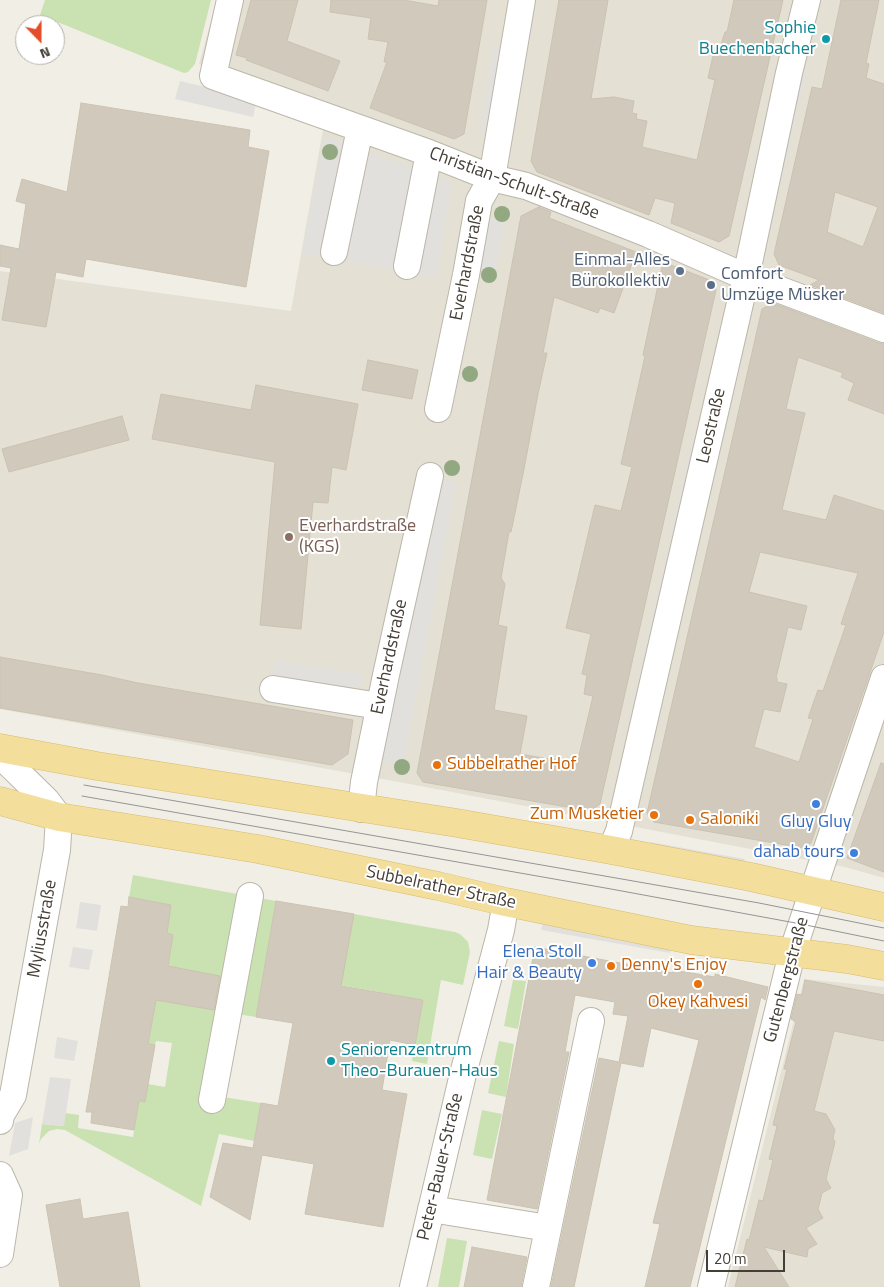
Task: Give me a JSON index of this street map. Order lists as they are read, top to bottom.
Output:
{
  "streets": {
    "main road": ["Subbelrather Straße"],
    "street": [
      "Christian-Schult-Straße",
      "Everhardstraße",
      "Leostraße",
      "Myliusstraße",
      "Gutenbergstraße",
      "Peter-Bauer-Straße"
    ]
  },
  "crossings": [
    ["Christian-Schult-Straße", "Everhardstraße"],
    ["Christian-Schult-Straße", "Leostraße"],
    ["Subbelrather Straße", "Myliusstraße"],
    ["Subbelrather Straße", "Gutenbergstraße"],
    ["Subbelrather Straße", "Peter-Bauer-Straße"]
  ],
  "places": [
    "Sophie Buechenbacher",
    "Einmal-Alles Bürokollektiv",
    "Comfort Umzüge Müsker",
    "Everhardstraße (KGS)",
    "Subbelrather Hof",
    "Gluy Gluy",
    "Zum Musketier",
    "Saloniki",
    "dahab tours",
    "Elena Stoll Hair & Beauty",
    "Denny's Enjoy",
    "Okey Kahvesi",
    "Seniorenzentrum Theo-Burauen-Haus"
  ],
  "scale_bar": "20 m",
  "north": "bottom"
}
